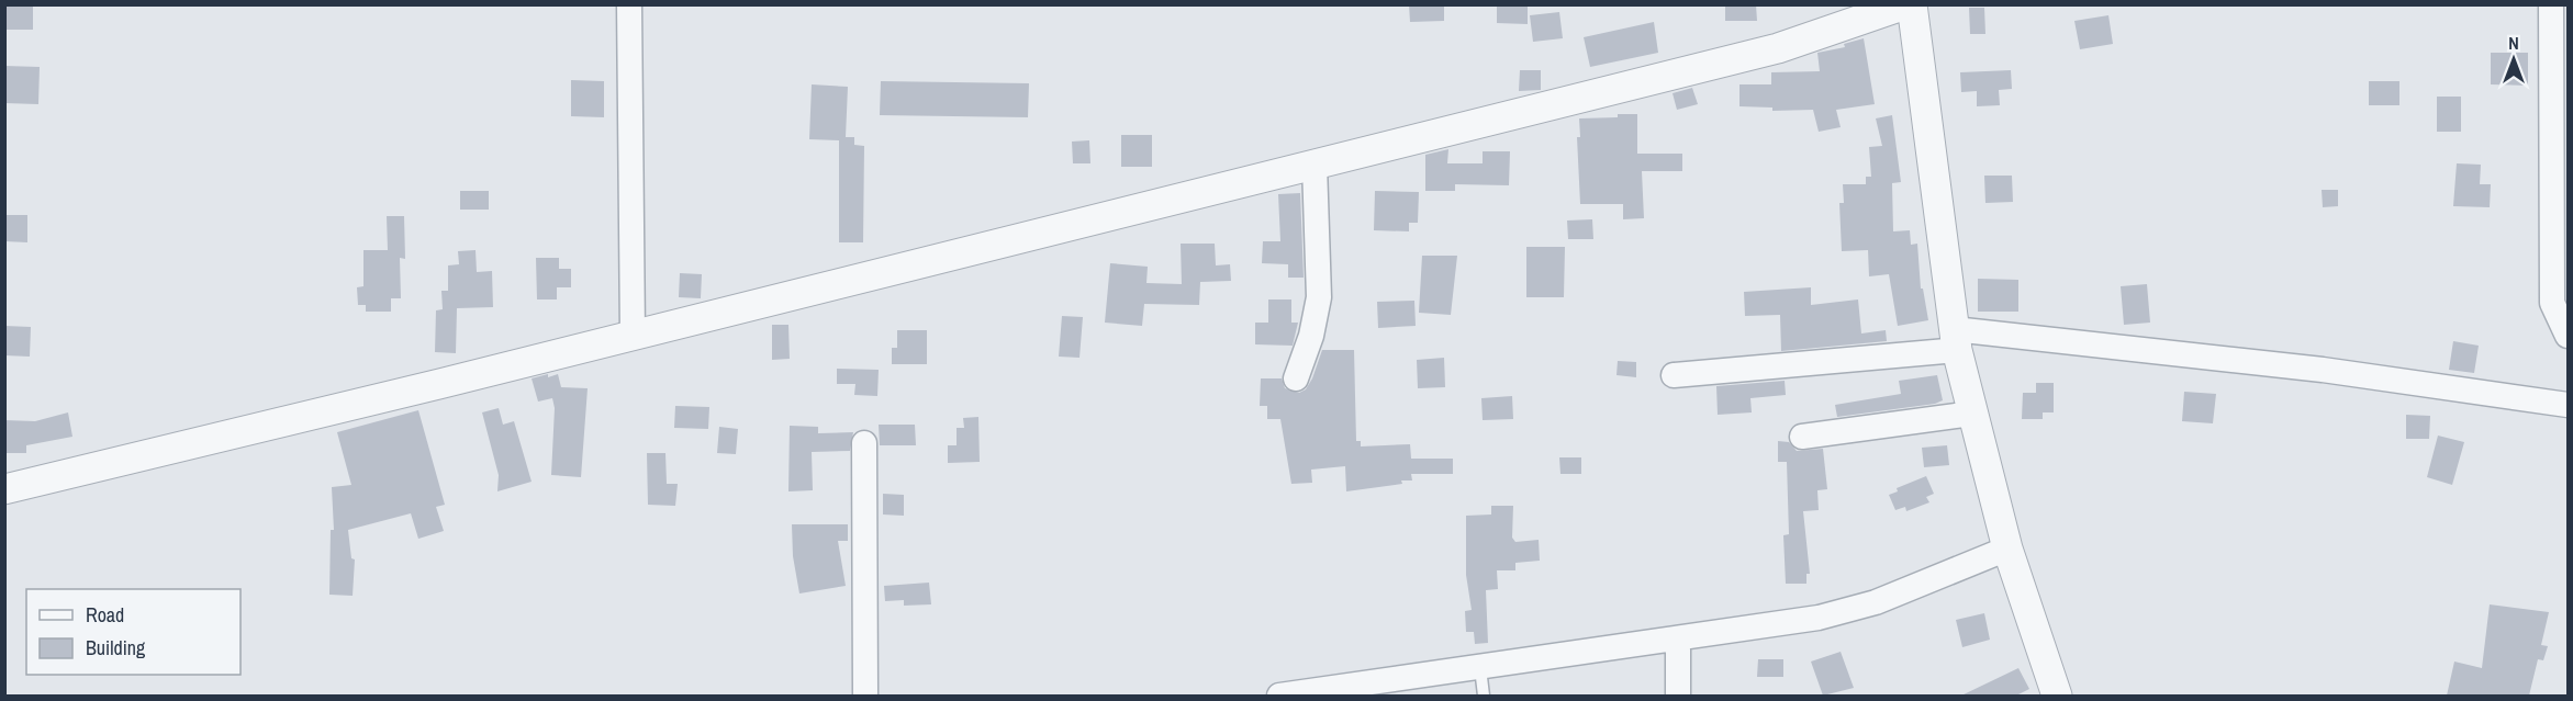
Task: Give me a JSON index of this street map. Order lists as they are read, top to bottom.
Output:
{
  "legend": ["Road", "Building"],
  "north": "top"
}
